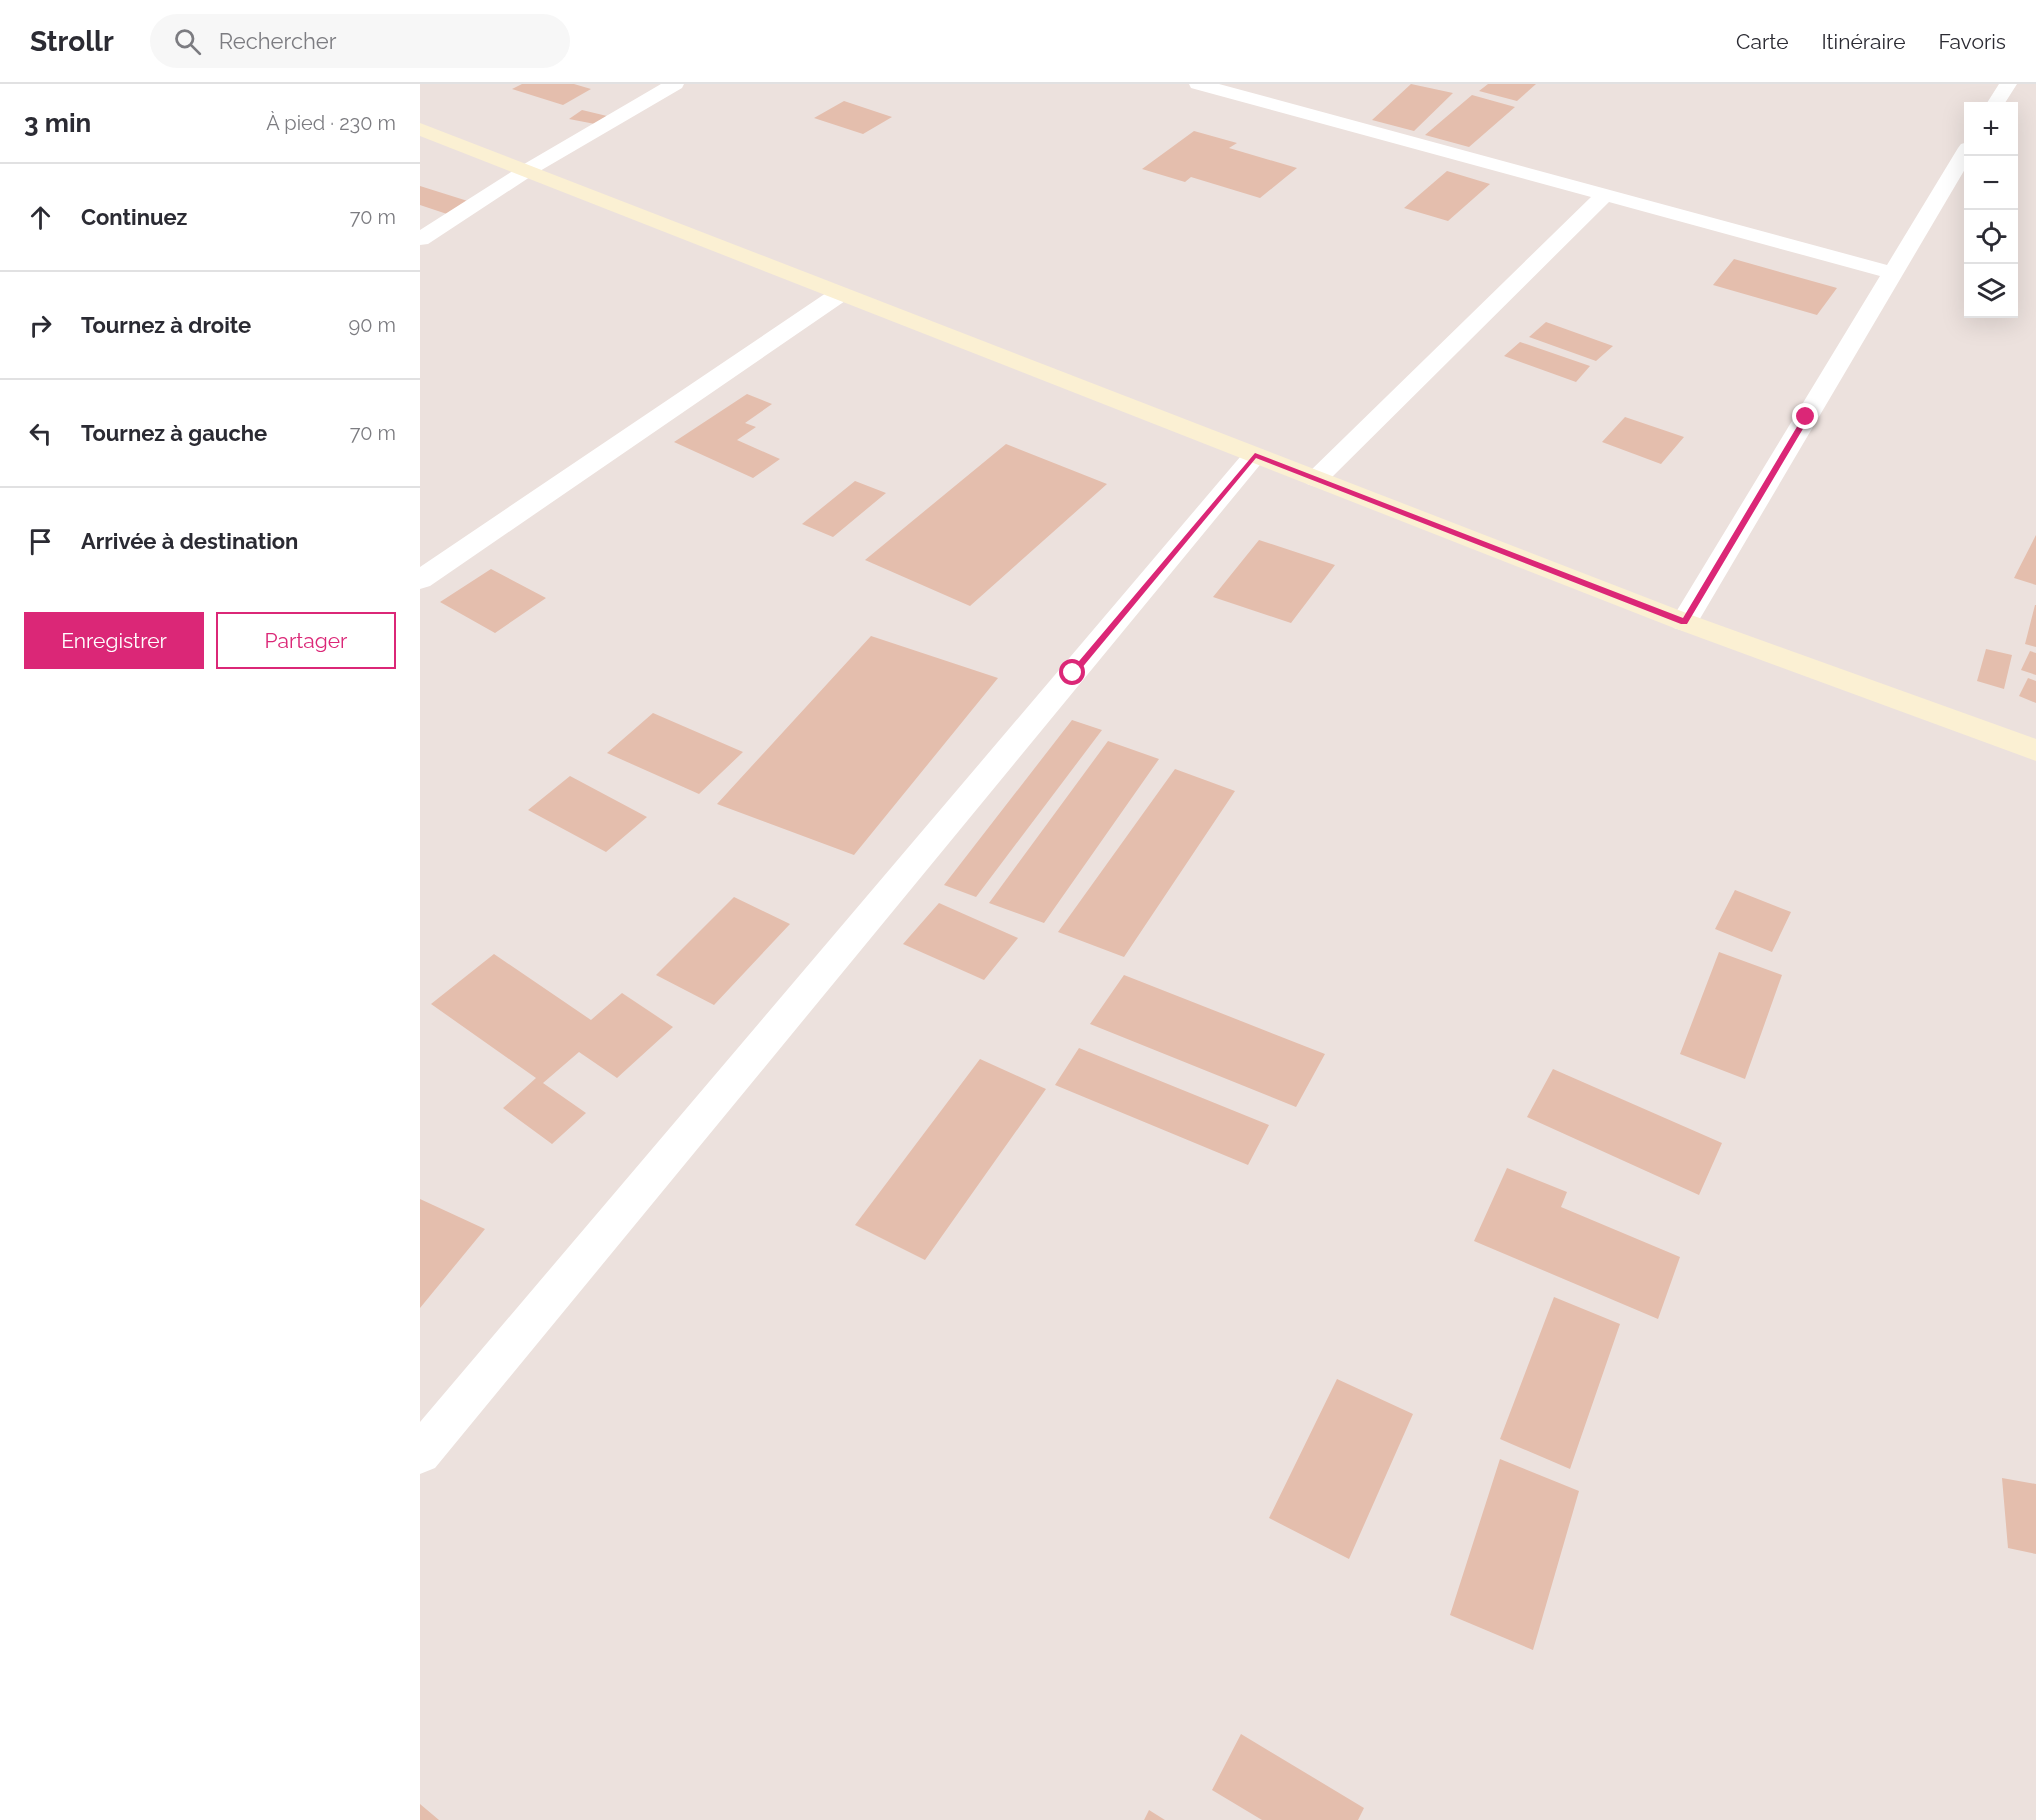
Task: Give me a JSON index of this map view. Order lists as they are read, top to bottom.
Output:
{
  "page": {
    "header": "Strollr",
    "search": "Rechercher",
    "nav": ["Carte", "Itinéraire", "Favoris"],
    "heading": ["3 min", "À pied · 230 m"],
    "map_buttons": ["+", "−"],
    "list": [
      ["Continuez", "70 m"],
      ["Tournez à droite", "90 m"],
      ["Tournez à gauche", "70 m"],
      "Arrivée à destination"
    ],
    "buttons": ["Enregistrer", "Partager"]
  }
}
